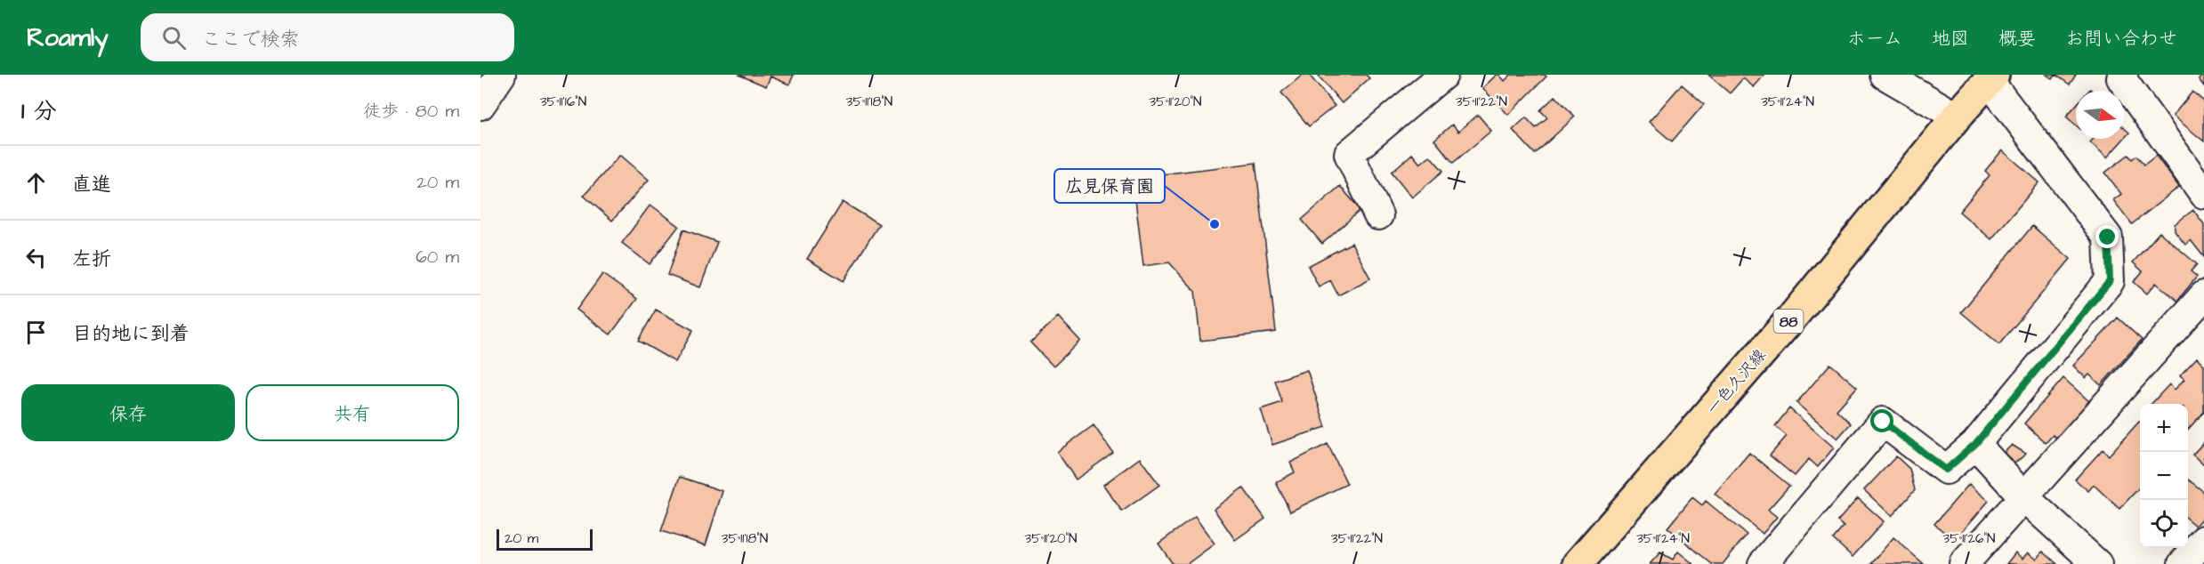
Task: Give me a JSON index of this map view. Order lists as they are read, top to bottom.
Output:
{
  "streets": {
    "main road": ["88", "一色久沢線"]
  },
  "places": ["広見保育園"],
  "scale_bar": "20 m",
  "north": "right",
  "page": {
    "header": "Roamly",
    "search": "ここで検索",
    "nav": [
      "ホーム",
      "地図",
      "概要",
      "お問い合わせ"
    ],
    "heading": ["1 分", "徒歩 · 80 m"],
    "list": [
      ["直進", "20 m"],
      ["左折", "60 m"],
      "目的地に到着"
    ],
    "buttons": ["保存", "共有"],
    "map_buttons": ["+", "−"],
    "scale": "20 m"
  },
  "coordinates": [
    "35°11'16\"N",
    "35°11'18\"N",
    "35°11'20\"N",
    "35°11'22\"N",
    "35°11'24\"N",
    "35°11'26\"N"
  ]
}
